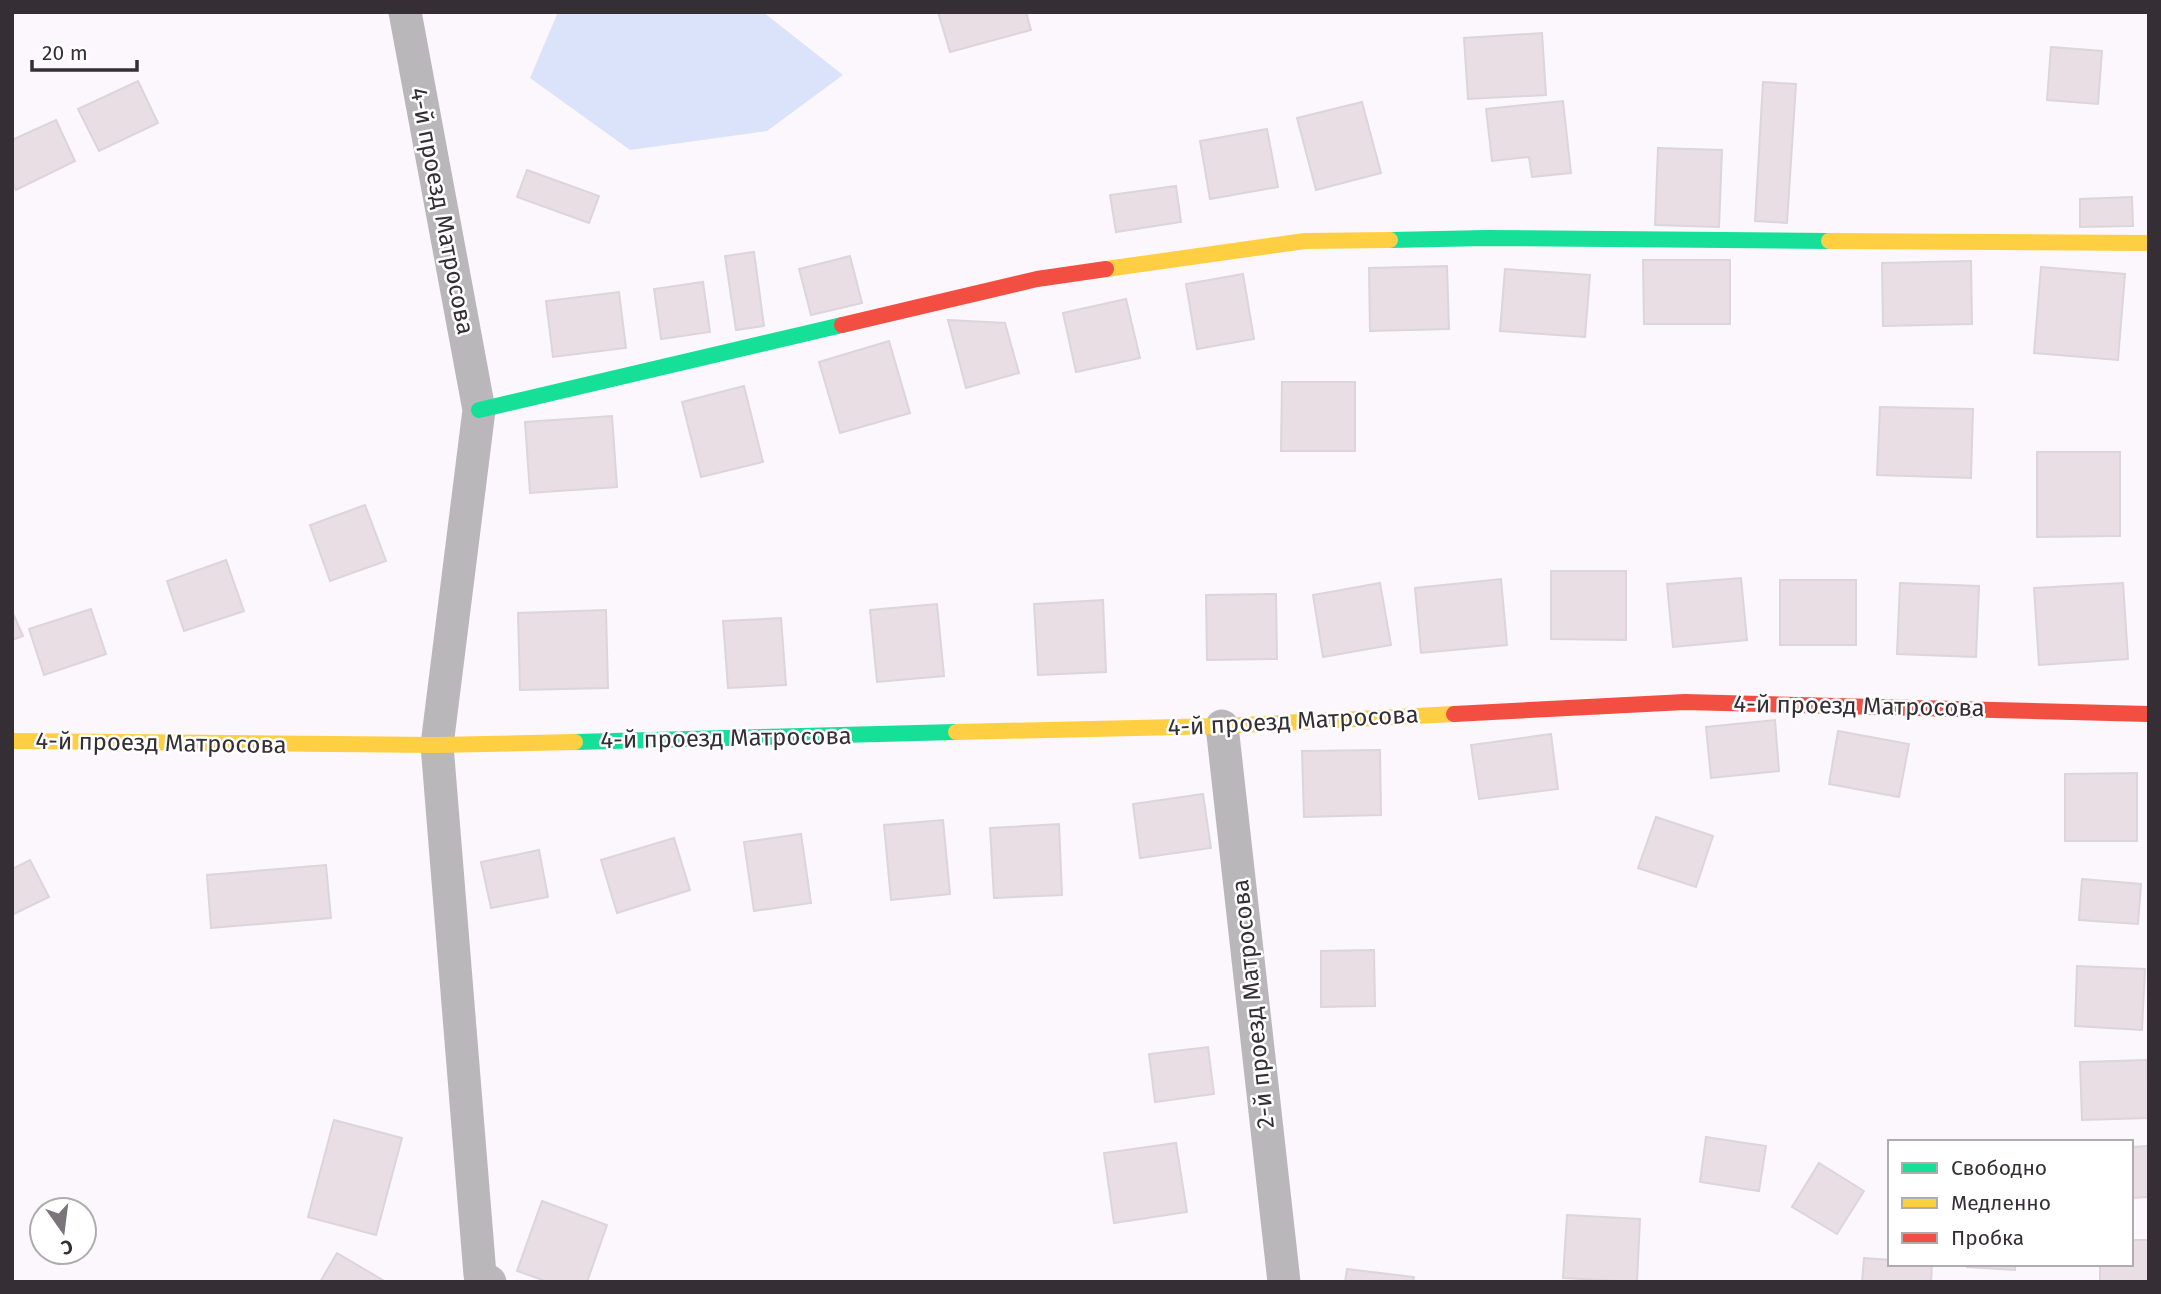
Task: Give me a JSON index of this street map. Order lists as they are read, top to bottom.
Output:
{
  "streets": {
    "street": ["4-й проезд Матросова", "2-й проезд Матросова"]
  },
  "crossings": [
    ["4-й проезд Матросова", "2-й проезд Матросова"]
  ],
  "legend": ["Свободно", "Медленно", "Пробка"],
  "scale_bar": "20 m",
  "north": "bottom"
}
